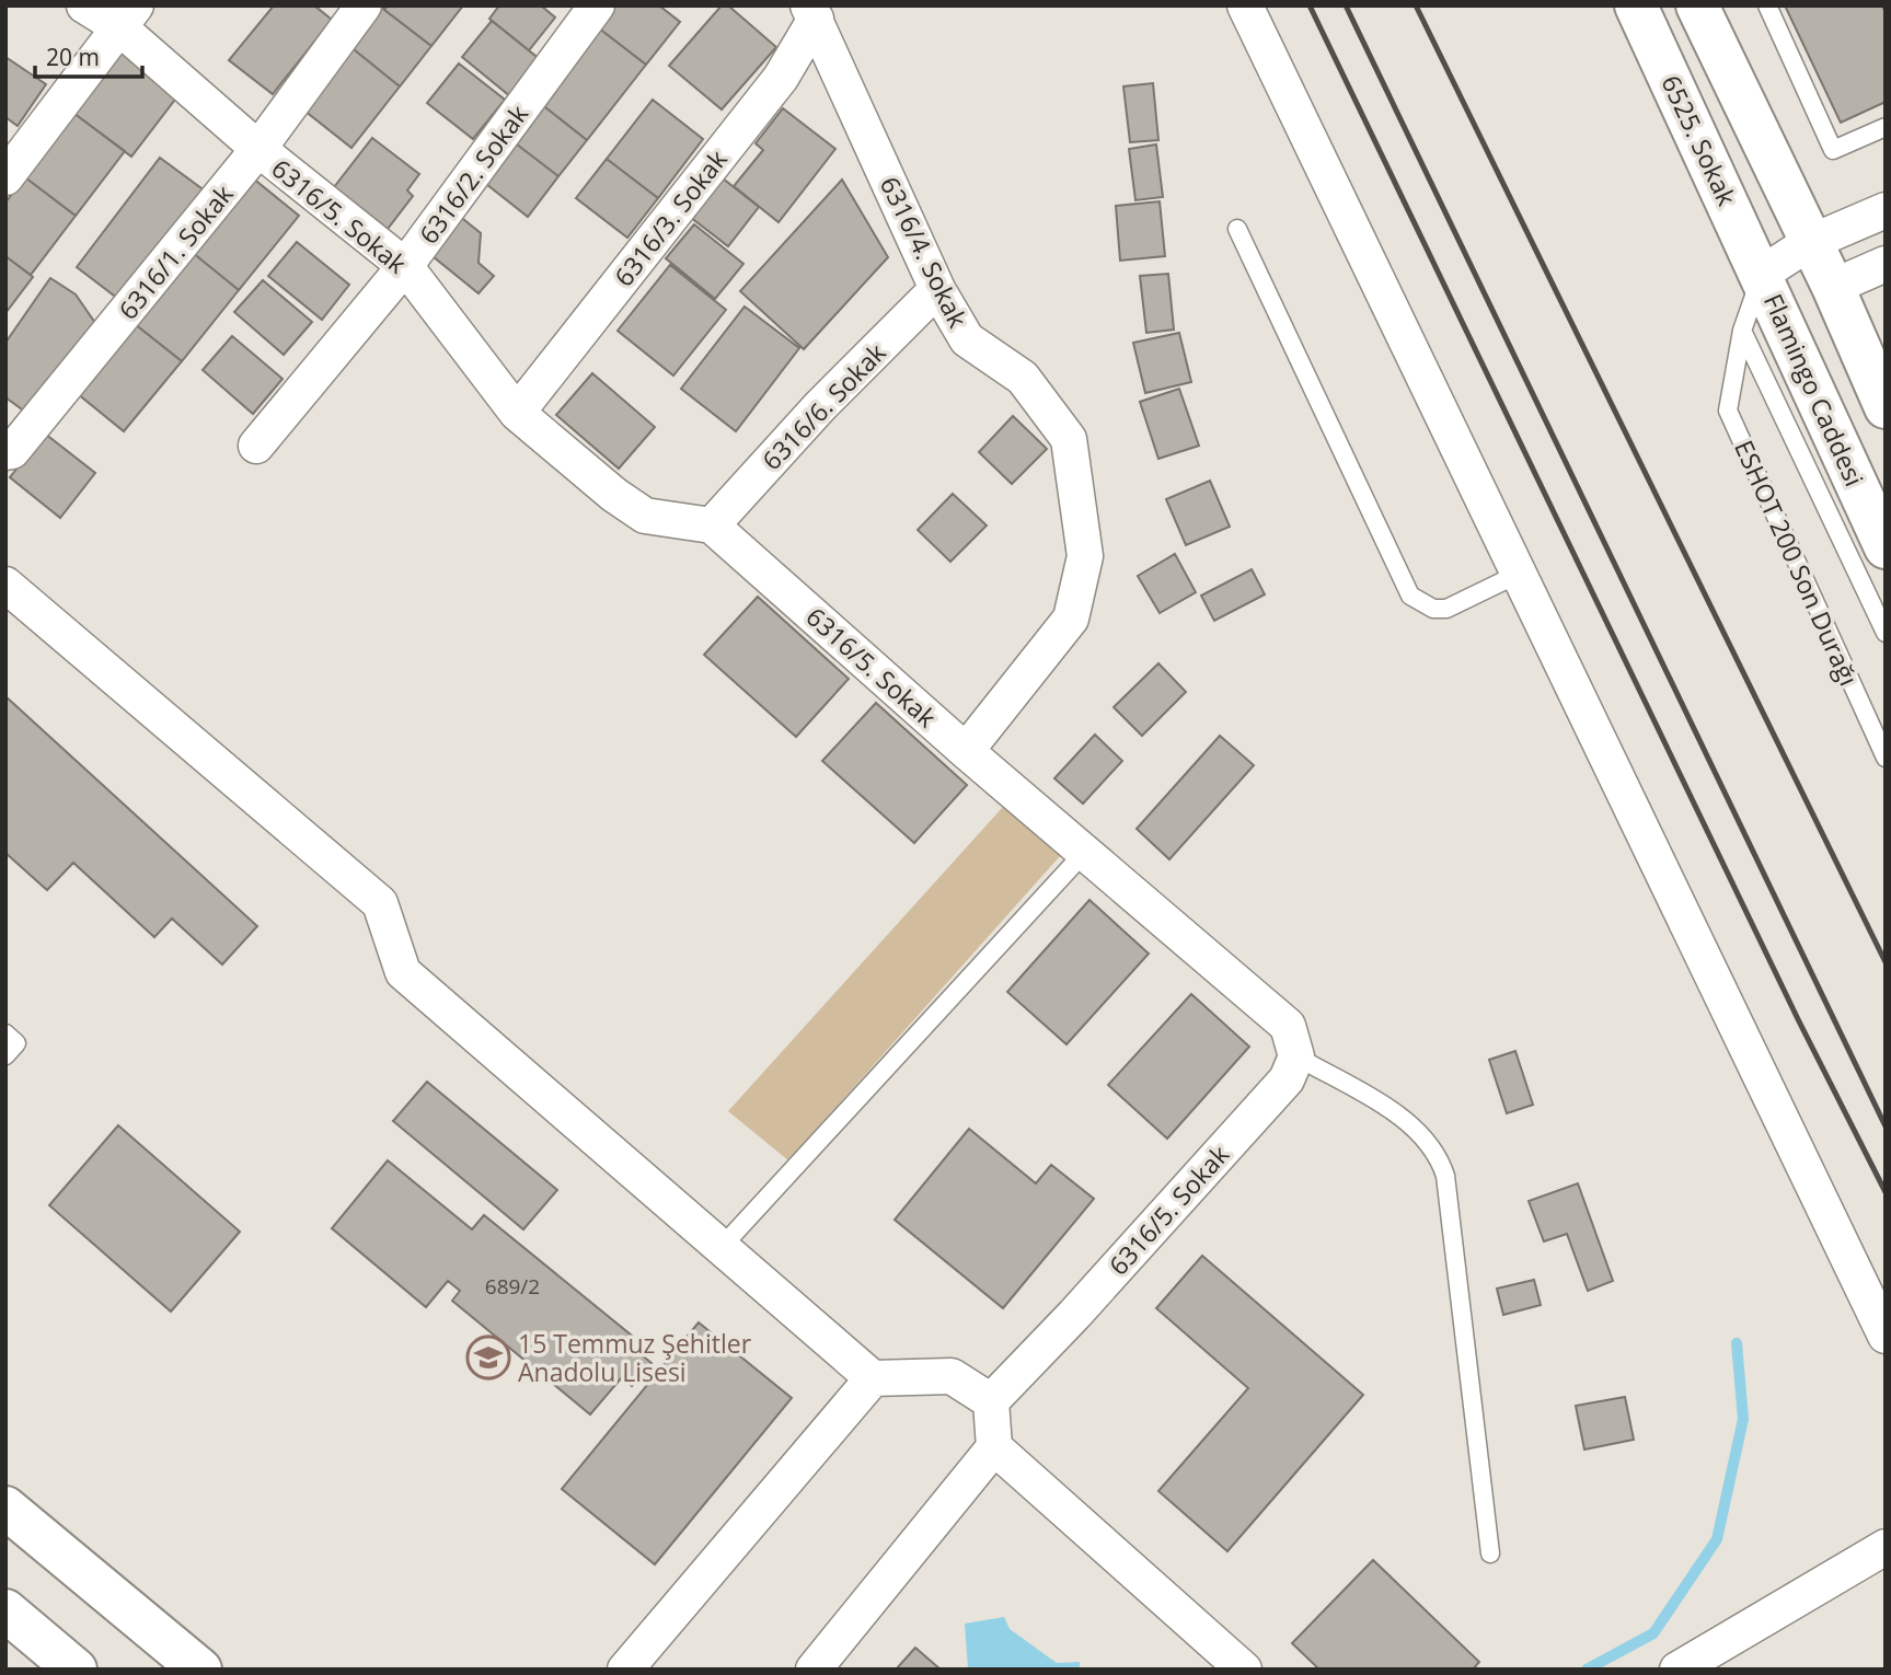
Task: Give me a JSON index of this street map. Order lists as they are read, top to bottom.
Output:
{
  "streets": {
    "main road": ["6525. Sokak", "Flamingo Caddesi"],
    "street": [
      "6316/2. Sokak",
      "6316/5. Sokak",
      "6316/3. Sokak",
      "6316/1. Sokak",
      "6316/4. Sokak",
      "6316/6. Sokak"
    ],
    "lane": ["ESHOT 200 Son Durağı"]
  },
  "crossings": [
    ["6525. Sokak", "Flamingo Caddesi"],
    ["6316/2. Sokak", "6316/5. Sokak"],
    ["6316/5. Sokak", "6316/3. Sokak"],
    ["6316/5. Sokak", "6316/1. Sokak"],
    ["6316/5. Sokak", "6316/4. Sokak"],
    ["6316/5. Sokak", "6316/6. Sokak"],
    ["6316/3. Sokak", "6316/4. Sokak"],
    ["6316/4. Sokak", "6316/6. Sokak"]
  ],
  "places": {
    "school or university": ["15 Temmuz Şehitler Anadolu Lisesi"]
  },
  "house_numbers": ["689/2"],
  "scale_bar": "20 m"
}
